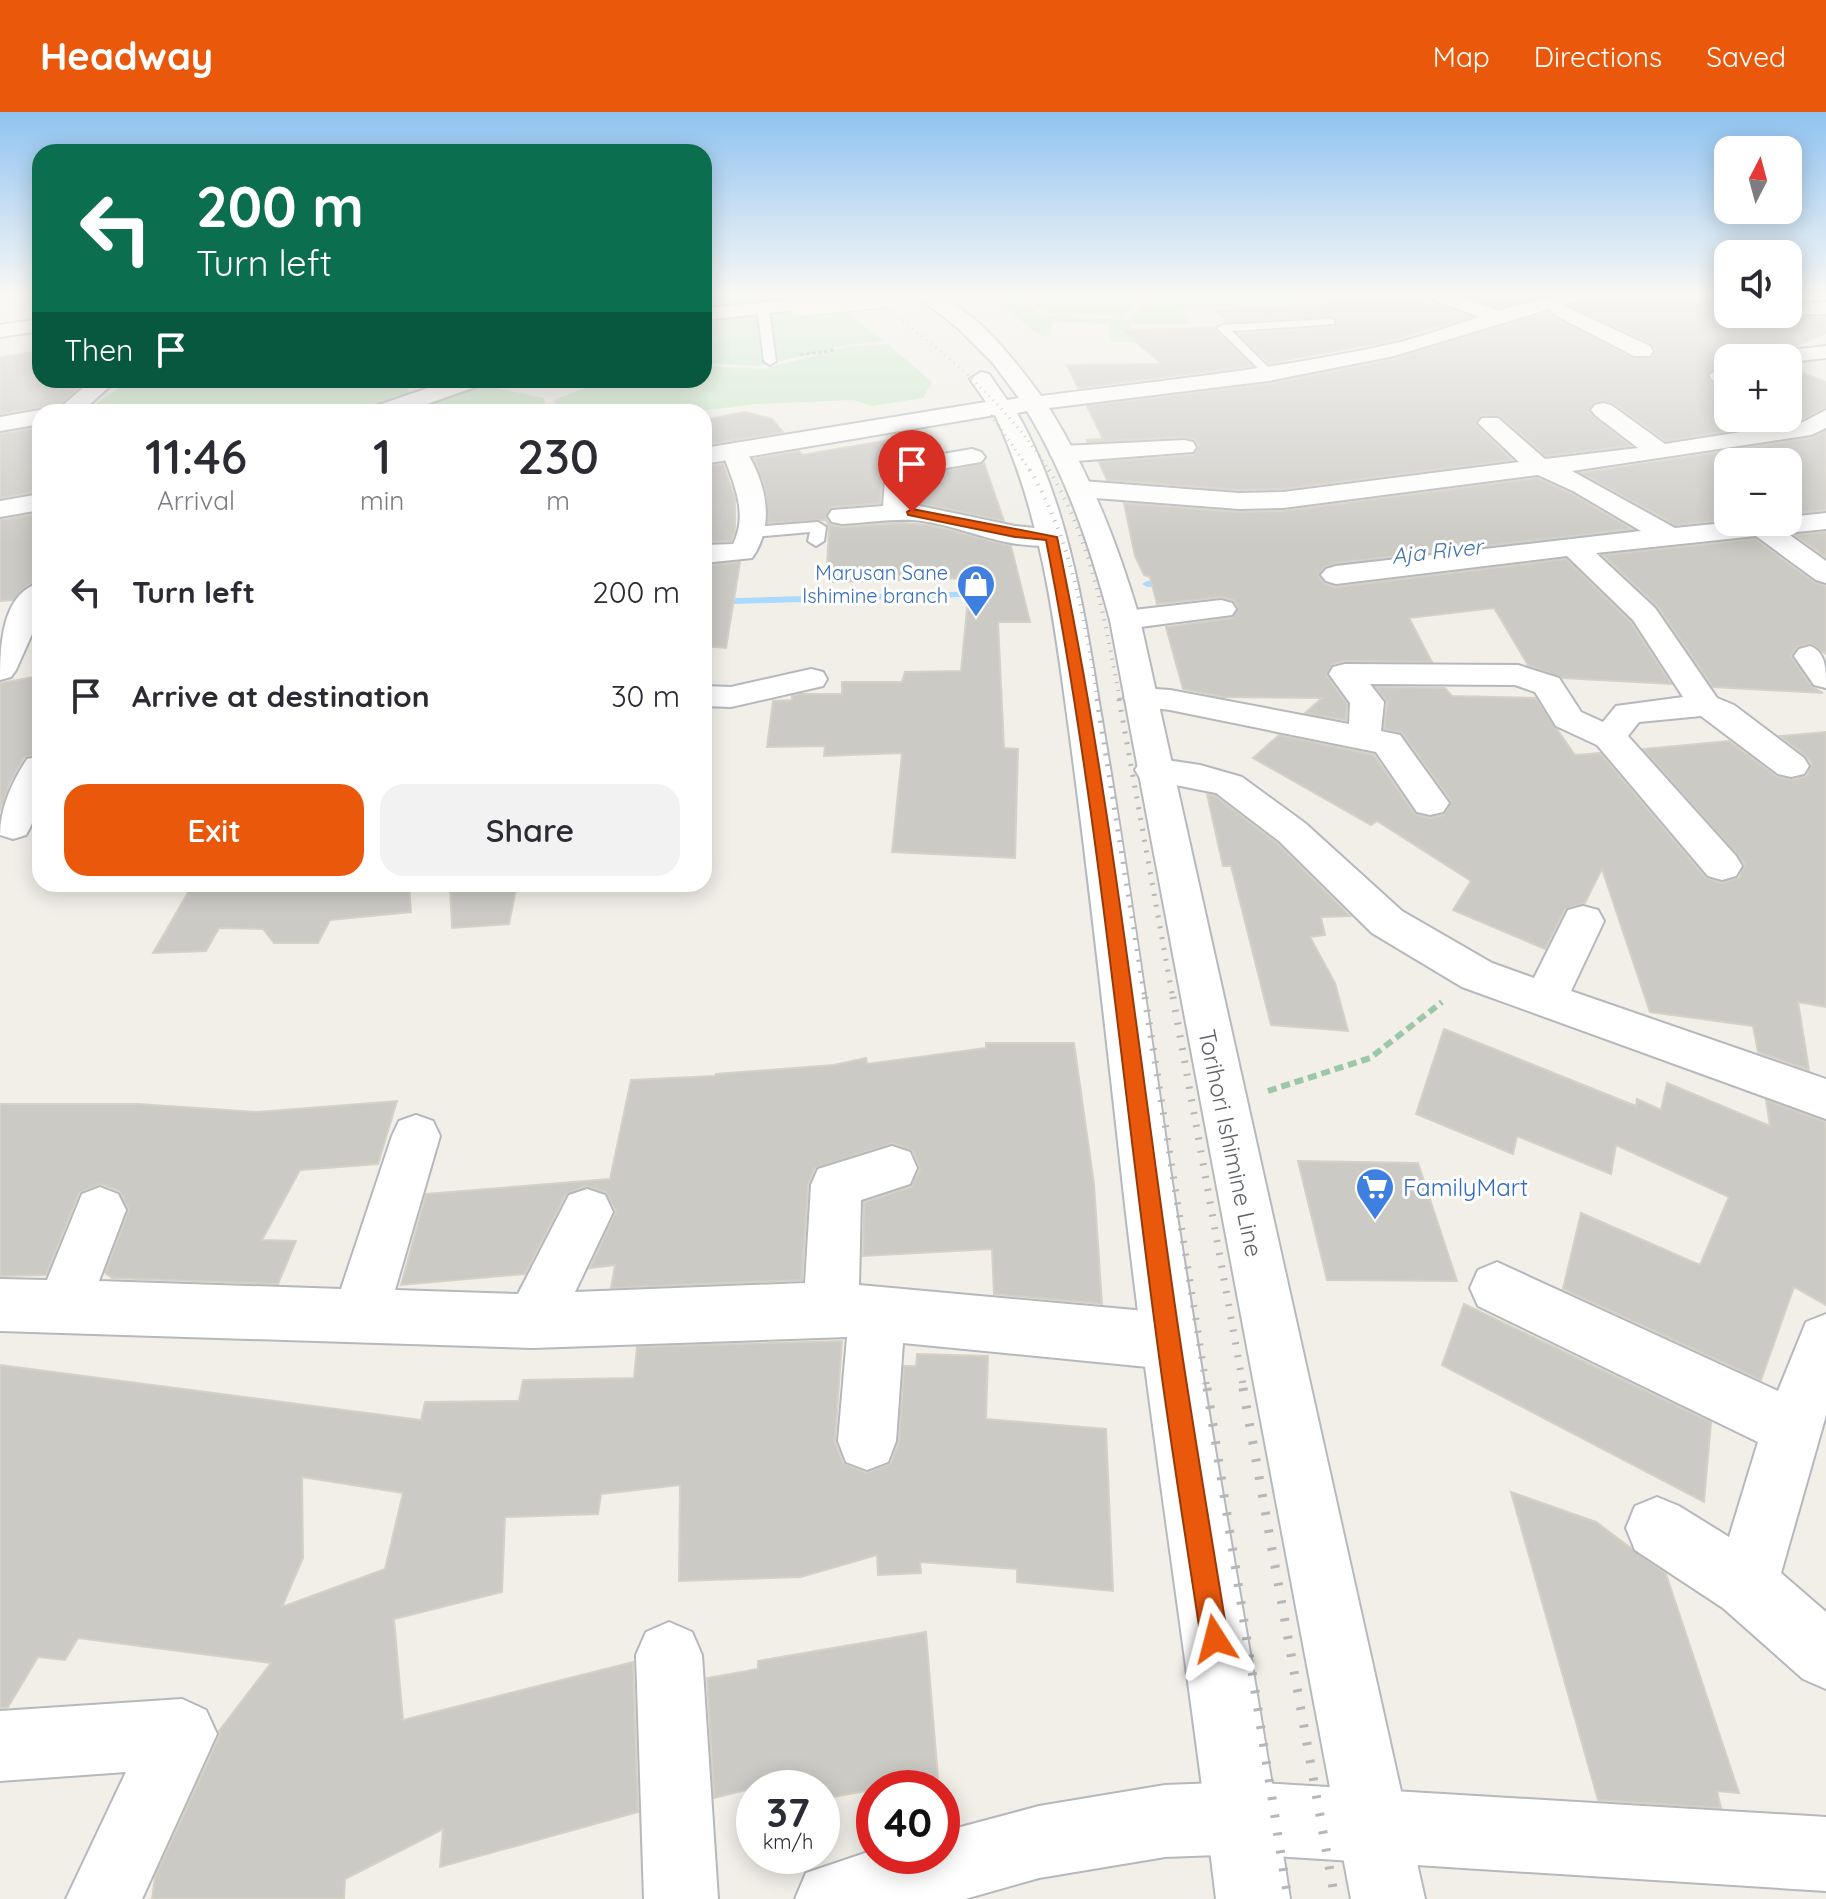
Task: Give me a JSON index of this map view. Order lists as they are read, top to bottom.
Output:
{
  "streets": {
    "street": ["Torihori Ishimine Line"]
  },
  "water": ["Aja River"],
  "places": {
    "shop": ["Marusan Sane Ishimine branch"],
    "supermarket": ["FamilyMart"]
  },
  "north": "top",
  "page": {
    "header": "Headway",
    "nav": ["Map", "Directions", "Saved"],
    "map_buttons": ["+", "−"],
    "turn": ["200 m", "Turn left"],
    "then": "Then",
    "eta": [
      "11:46",
      "Arrival",
      "1",
      "min",
      "230",
      "m"
    ],
    "list": [
      {
        "name": "Turn left",
        "value": "200 m"
      },
      {
        "name": "Arrive at destination",
        "value": "30 m"
      }
    ],
    "buttons": ["Exit", "Share"],
    "speed": "37 km/h",
    "limit": "40"
  }
}
